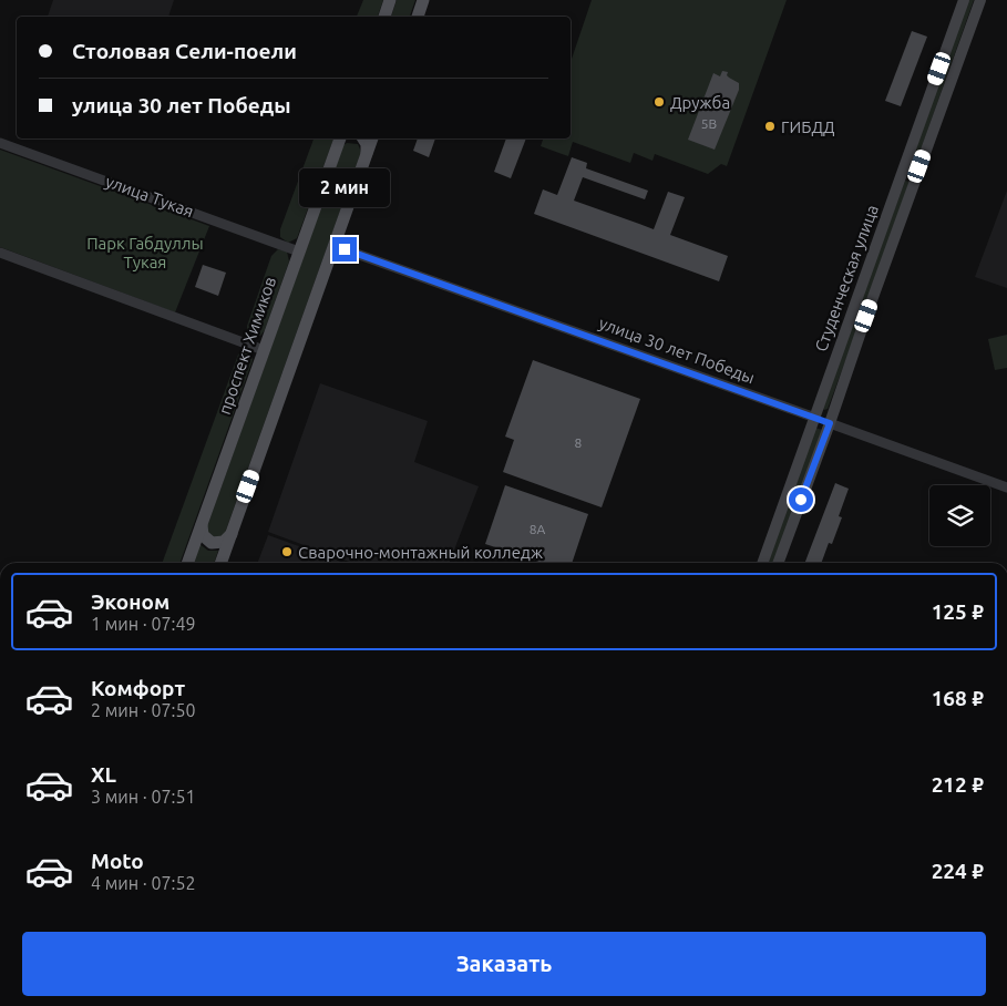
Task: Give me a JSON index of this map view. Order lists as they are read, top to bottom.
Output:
{
  "streets": {
    "main road": ["Студенческая улица", "проспект Химиков", "улица 30 лет Победы"],
    "street": ["улица Тукая"]
  },
  "crossings": [
    ["улица Тукая", "проспект Химиков"],
    ["Студенческая улица", "улица 30 лет Победы"]
  ],
  "parks": ["Парк Габдуллы Тукая"],
  "places": ["Дружба", "ГИБДД", "Сварочно-монтажный колледж"],
  "house_numbers": ["5В", "8", "8А"],
  "page": {
    "banner": ["Столовая Сели-поели", "улица 30 лет Победы"],
    "bubble": "2 мин",
    "list": [
      {
        "name": "Эконом",
        "note": "1 мин · 07:49",
        "value": "125 ₽"
      },
      {
        "name": "Комфорт",
        "note": "2 мин · 07:50",
        "value": "168 ₽"
      },
      {
        "name": "XL",
        "note": "3 мин · 07:51",
        "value": "212 ₽"
      },
      {
        "name": "Moto",
        "note": "4 мин · 07:52",
        "value": "224 ₽"
      }
    ],
    "buttons": "Заказать"
  }
}
